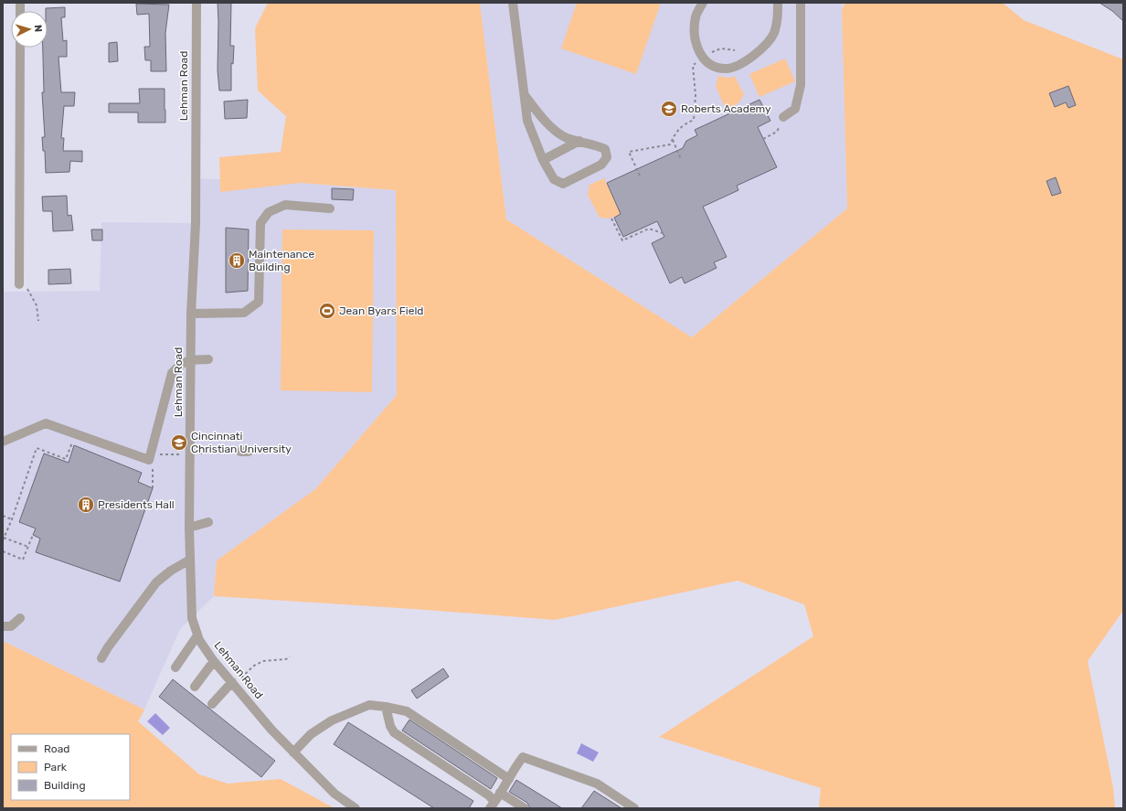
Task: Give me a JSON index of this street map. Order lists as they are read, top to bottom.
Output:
{
  "streets": {
    "street": ["Lehman Road"]
  },
  "places": {
    "school or university": ["Roberts Academy", "Cincinnati Christian University"],
    "building": ["Maintenance Building", "Presidents Hall"],
    "sports": ["Jean Byars Field"]
  },
  "legend": ["Road", "Park", "Building"],
  "north": "right"
}
